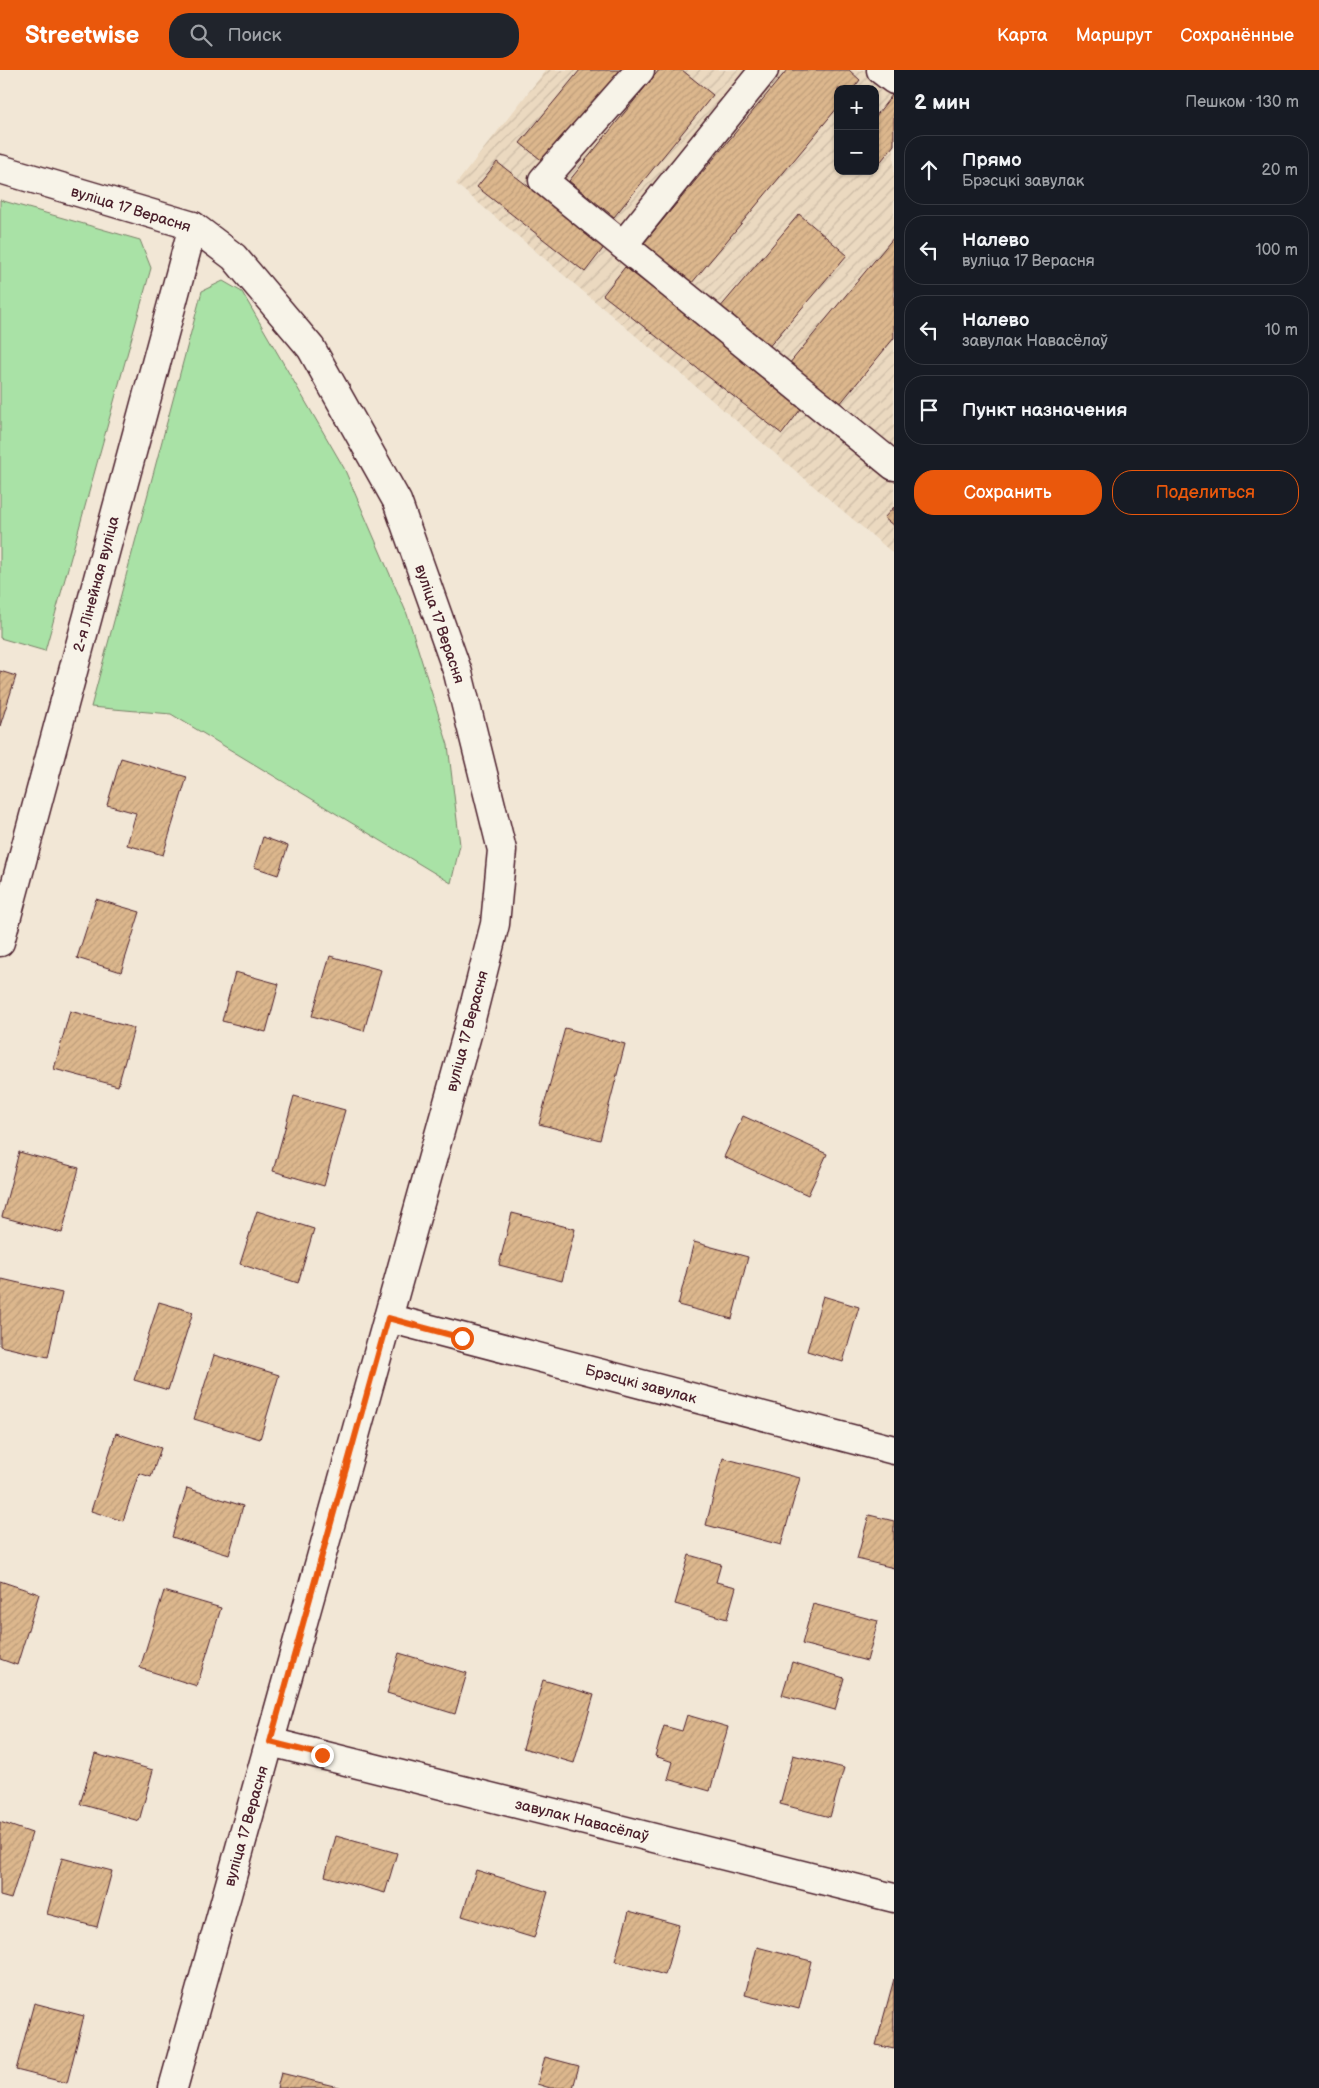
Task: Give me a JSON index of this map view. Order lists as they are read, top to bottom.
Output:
{
  "streets": {
    "street": [
      "вуліца 17 Верасня",
      "2-я Лінейная вуліца",
      "Брэсцкі завулак",
      "завулак Навасёлаў"
    ]
  },
  "crossings": [
    ["вуліца 17 Верасня", "2-я Лінейная вуліца"],
    ["вуліца 17 Верасня", "Брэсцкі завулак"],
    ["вуліца 17 Верасня", "завулак Навасёлаў"]
  ],
  "page": {
    "header": "Streetwise",
    "search": "Поиск",
    "nav": ["Карта", "Маршрут", "Сохранённые"],
    "heading": ["2 мин", "Пешком · 130 m"],
    "map_buttons": ["+", "−"],
    "list": [
      ["Прямо", "Брэсцкі завулак", "20 m"],
      ["Налево", "вуліца 17 Верасня", "100 m"],
      ["Налево", "завулак Навасёлаў", "10 m"],
      "Пункт назначения"
    ],
    "buttons": ["Сохранить", "Поделиться"]
  }
}
